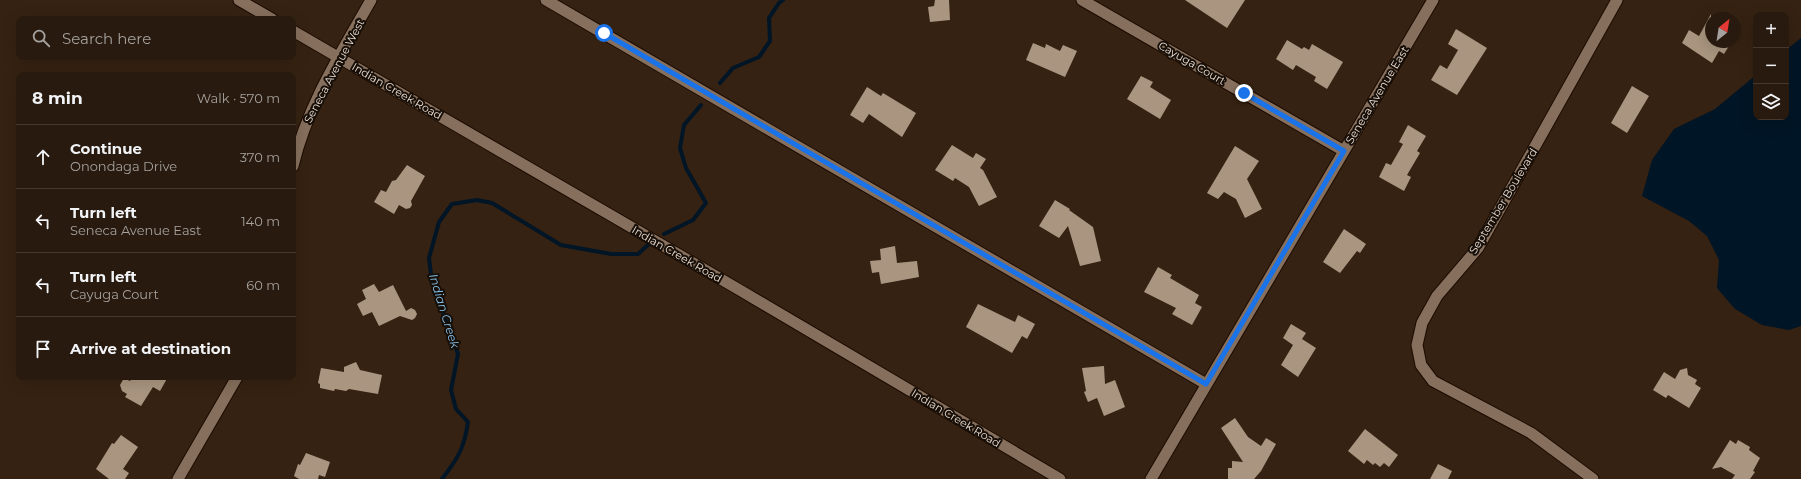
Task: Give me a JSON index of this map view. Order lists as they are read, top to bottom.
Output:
{
  "streets": {
    "street": [
      "Cayuga Court",
      "Seneca Avenue West",
      "Indian Creek Road",
      "Seneca Avenue East",
      "September Boulevard"
    ]
  },
  "crossings": [
    ["Cayuga Court", "Seneca Avenue East"],
    ["Seneca Avenue West", "Indian Creek Road"]
  ],
  "water": ["Indian Creek"],
  "north": "top right",
  "page": {
    "map_buttons": ["+", "−"],
    "search": "Search here",
    "heading": ["8 min", "Walk · 570 m"],
    "list": [
      ["Continue", "Onondaga Drive", "370 m"],
      ["Turn left", "Seneca Avenue East", "140 m"],
      ["Turn left", "Cayuga Court", "60 m"],
      "Arrive at destination"
    ]
  }
}
